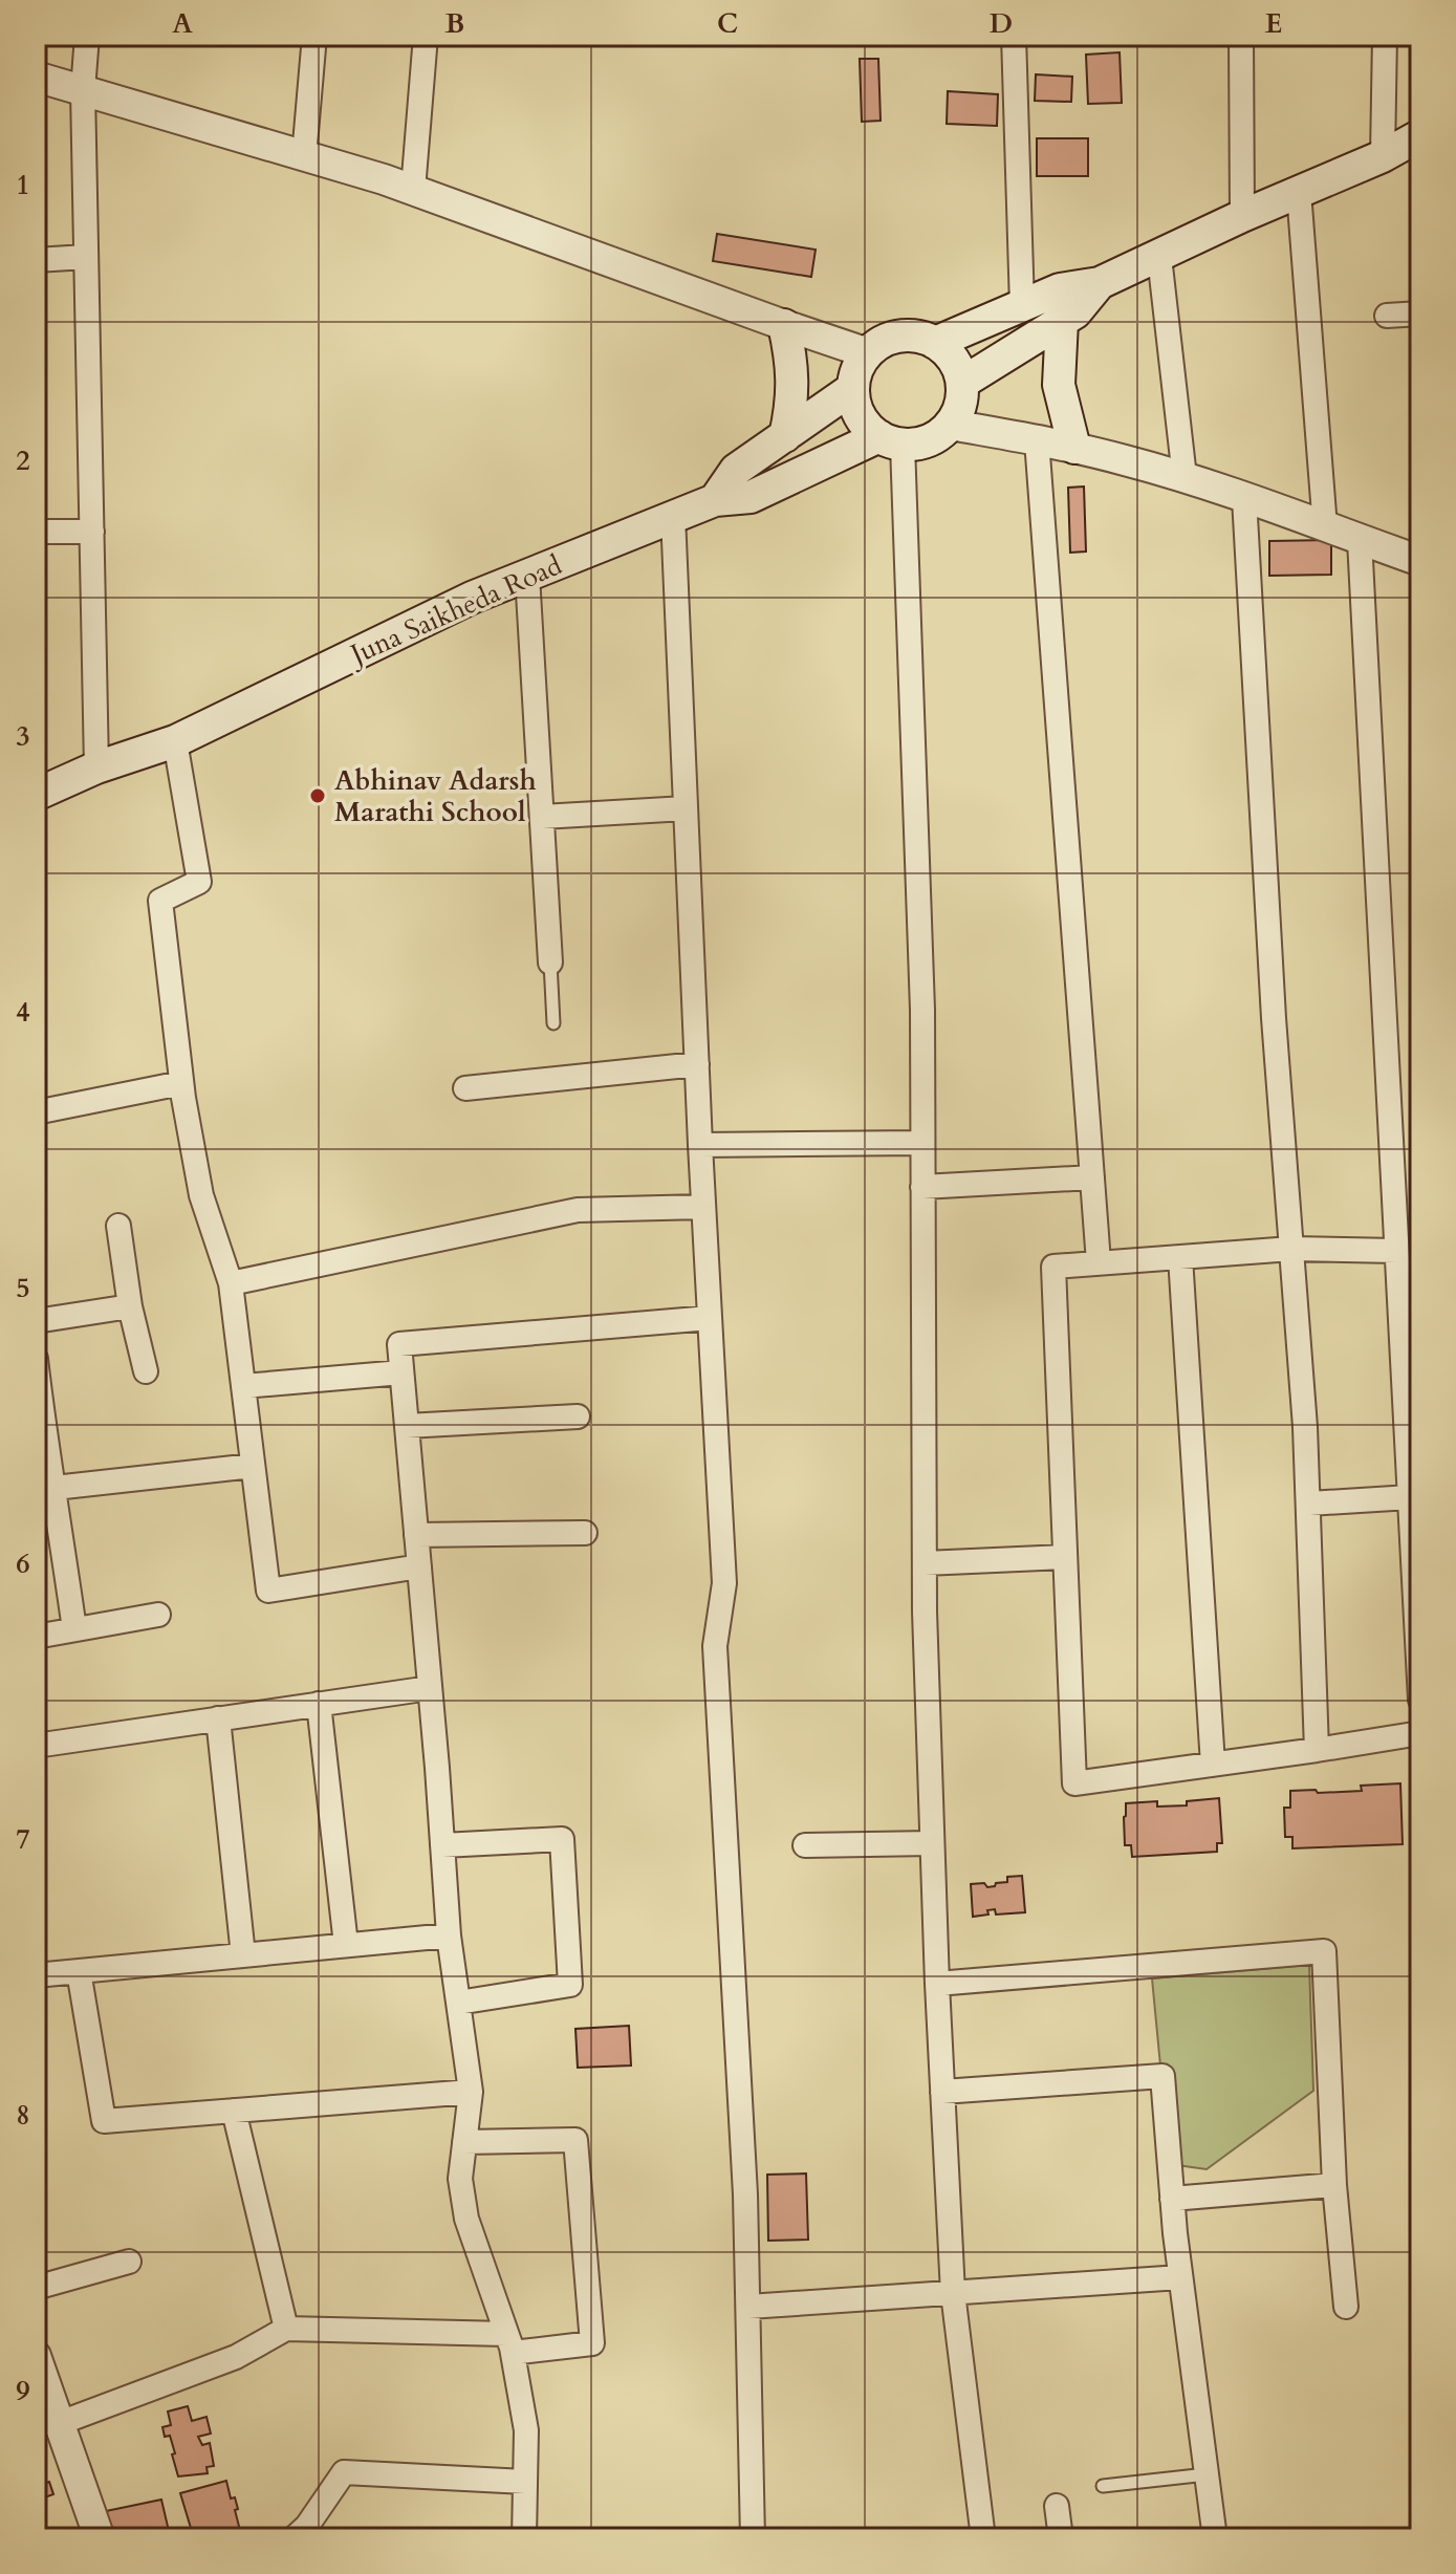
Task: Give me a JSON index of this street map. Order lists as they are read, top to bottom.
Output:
{
  "streets": {
    "main road": ["Juna Saikheda Road"]
  },
  "places": ["Abhinav Adarsh Marathi School"],
  "grid": {
    "columns": [
      "A",
      "B",
      "C",
      "D",
      "E"
    ],
    "rows": [
      "1",
      "2",
      "3",
      "4",
      "5",
      "6",
      "7",
      "8",
      "9"
    ]
  }
}
